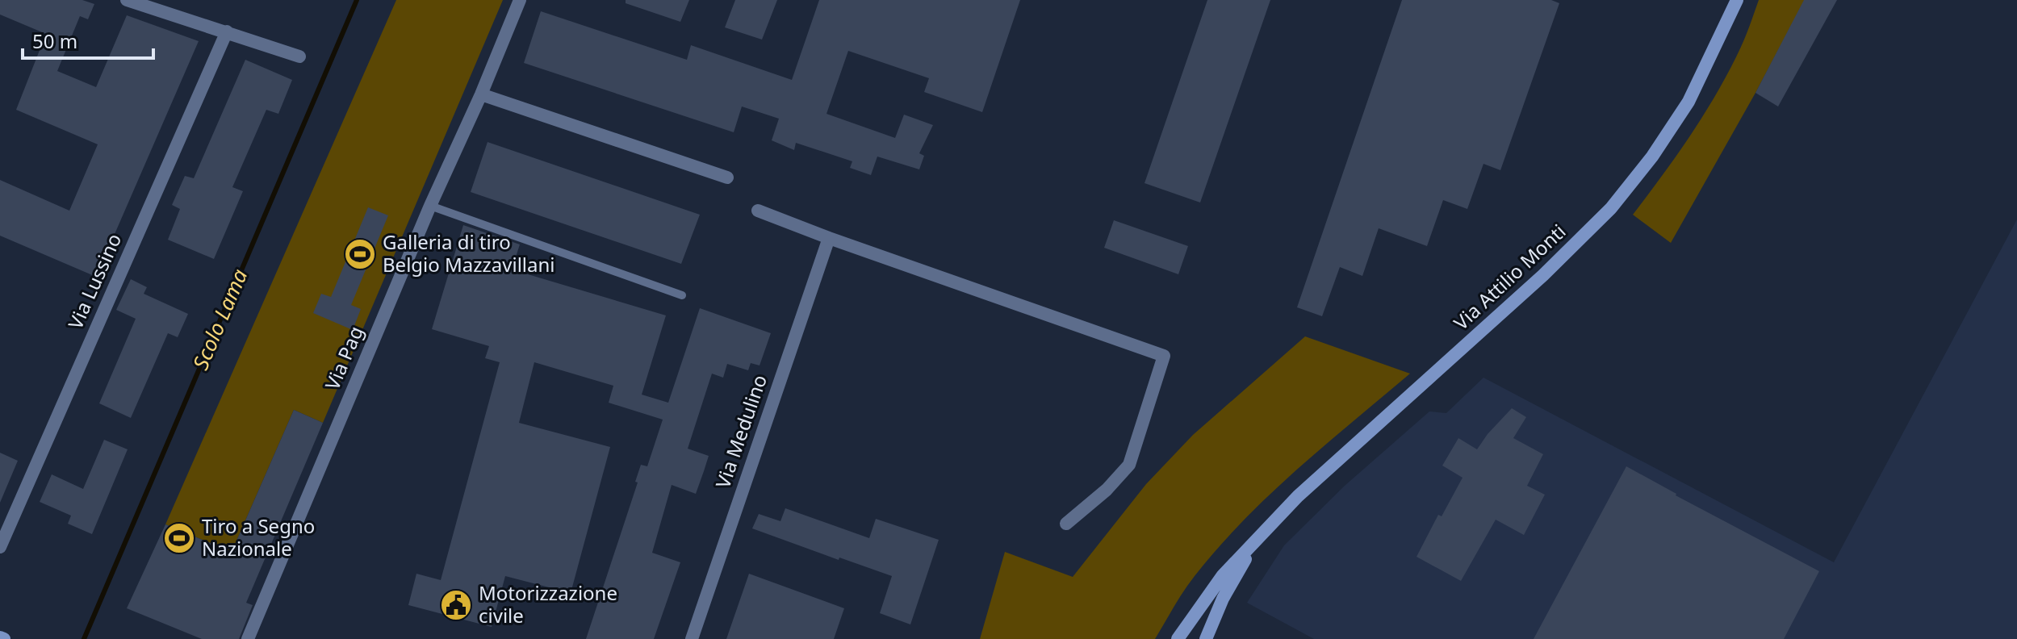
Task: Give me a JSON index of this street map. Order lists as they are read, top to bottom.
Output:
{
  "streets": {
    "main road": ["Via Attilio Monti"],
    "street": ["Via Lussino", "Via Pag", "Via Medulino"]
  },
  "water": ["Scolo Lama"],
  "places": {
    "sports": ["Galleria di tiro Belgio Mazzavillani", "Tiro a Segno Nazionale"],
    "public building": ["Motorizzazione civile"]
  },
  "scale_bar": "50 m"
}
